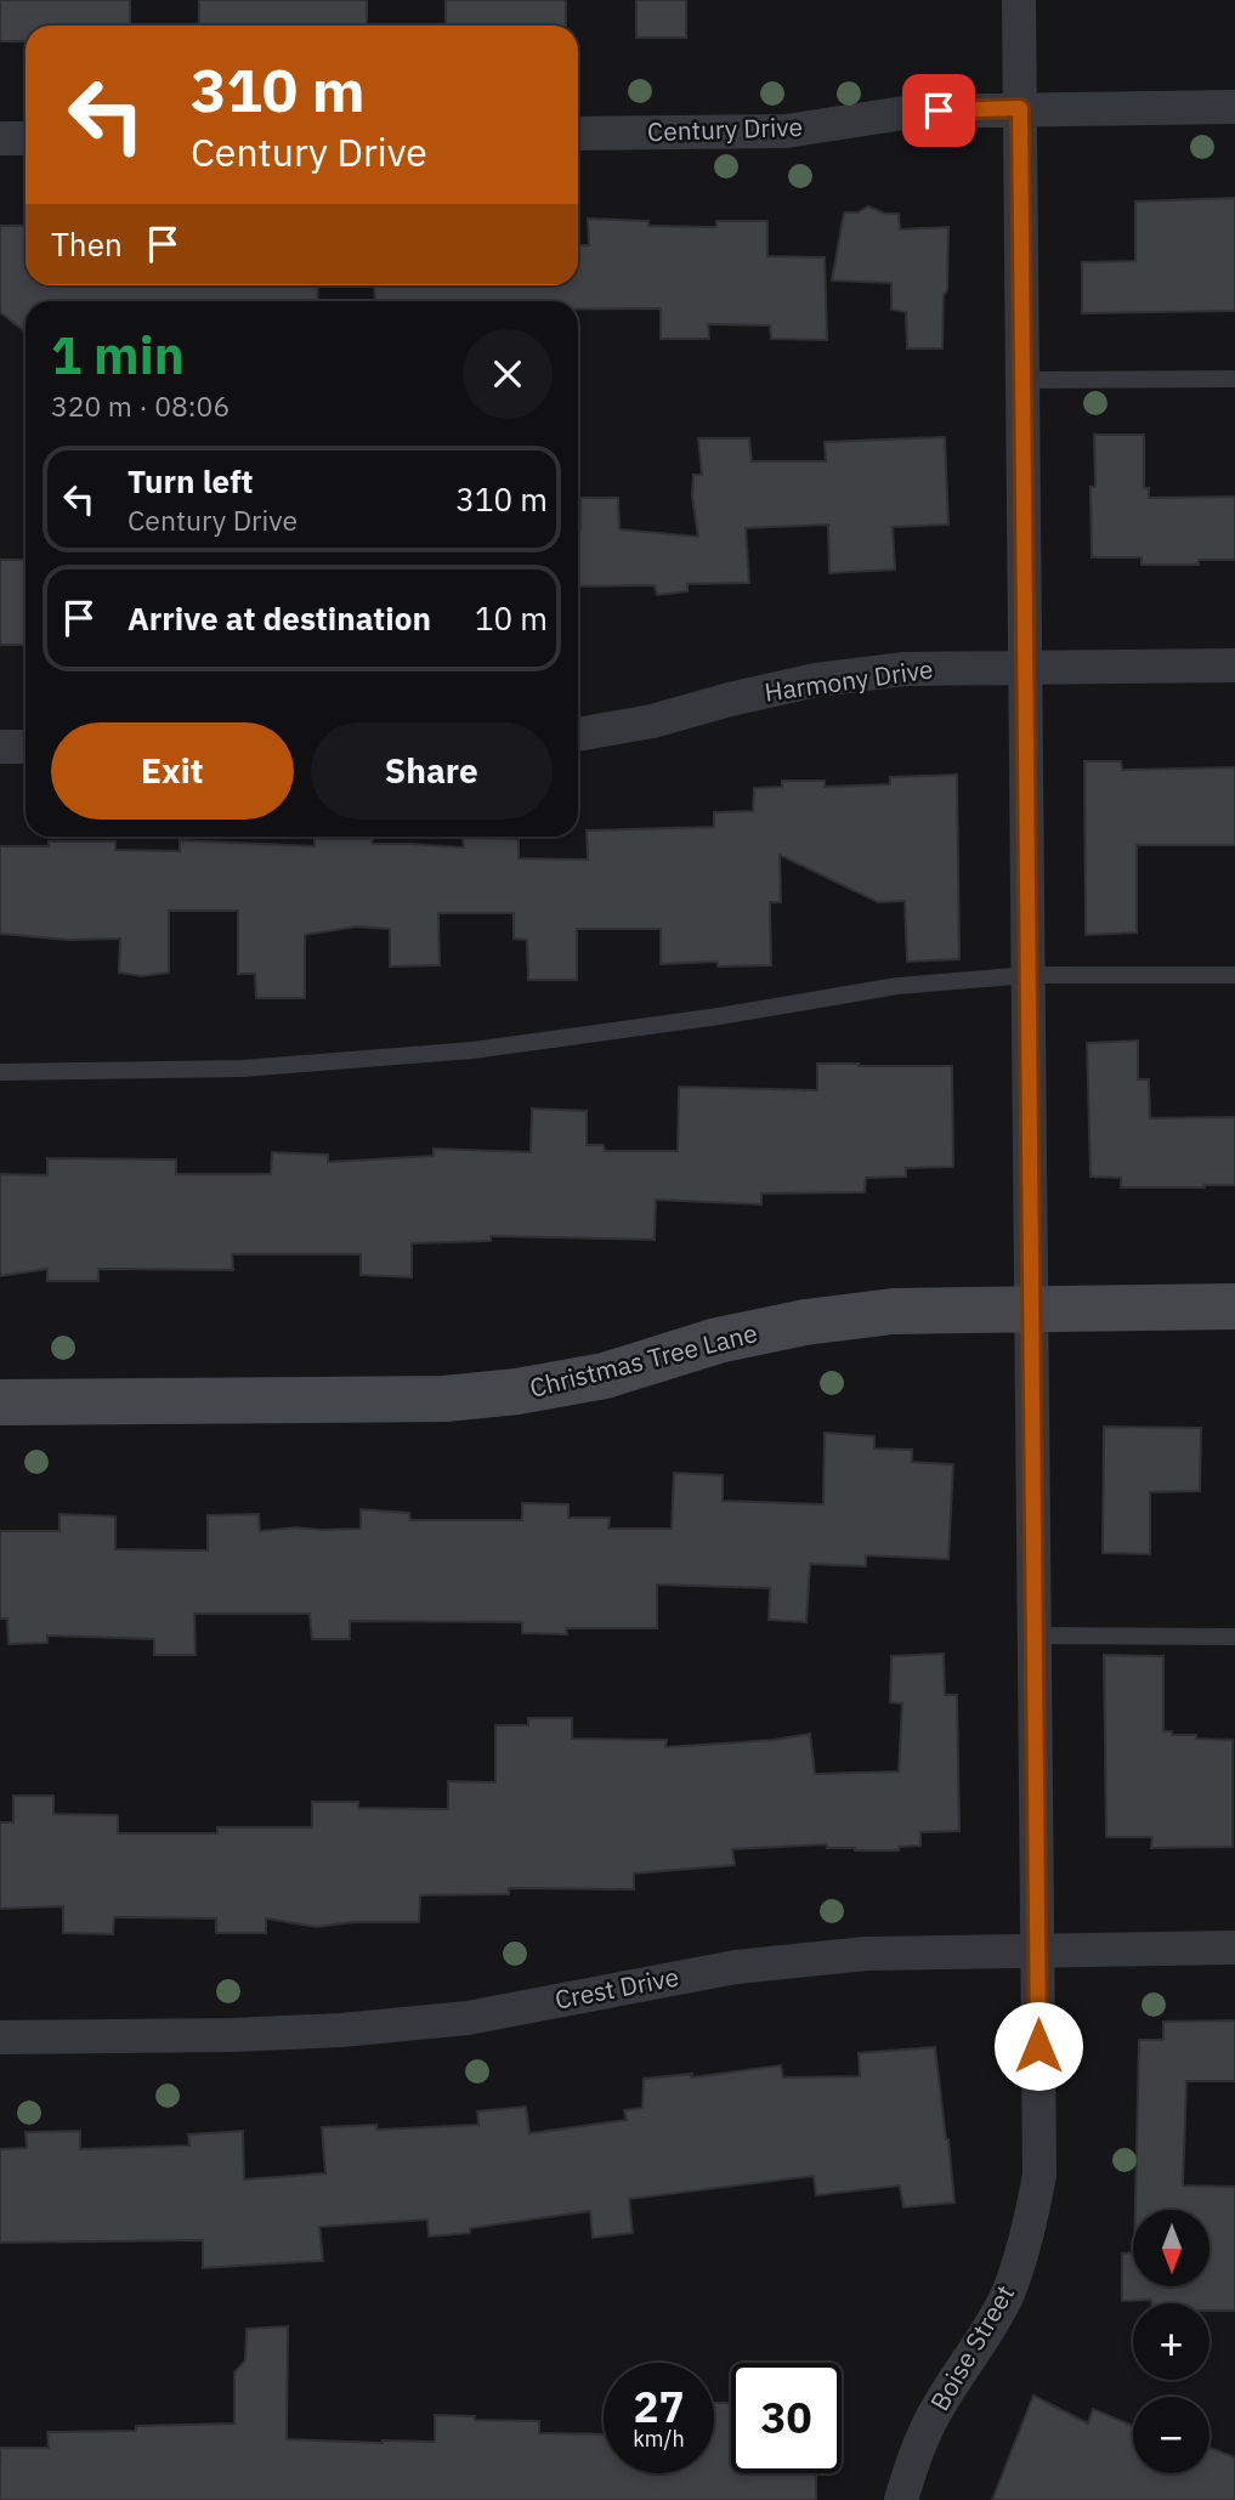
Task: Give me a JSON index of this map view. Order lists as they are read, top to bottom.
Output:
{
  "streets": {
    "street": [
      "Century Drive",
      "Harmony Drive",
      "Christmas Tree Lane",
      "Crest Drive",
      "Boise Street"
    ]
  },
  "crossings": [
    ["Century Drive", "Boise Street"],
    ["Harmony Drive", "Boise Street"],
    ["Christmas Tree Lane", "Boise Street"],
    ["Crest Drive", "Boise Street"]
  ],
  "north": "bottom",
  "page": {
    "turn": ["310 m", "Century Drive"],
    "then": "Then",
    "heading": ["1 min", "320 m · 08:06"],
    "list": [
      {
        "name": "Turn left",
        "note": "Century Drive",
        "value": "310 m"
      },
      {
        "name": "Arrive at destination",
        "value": "10 m"
      }
    ],
    "buttons": ["Exit", "Share"],
    "map_buttons": ["+", "−"],
    "speed": "27 km/h",
    "limit": "30"
  }
}
